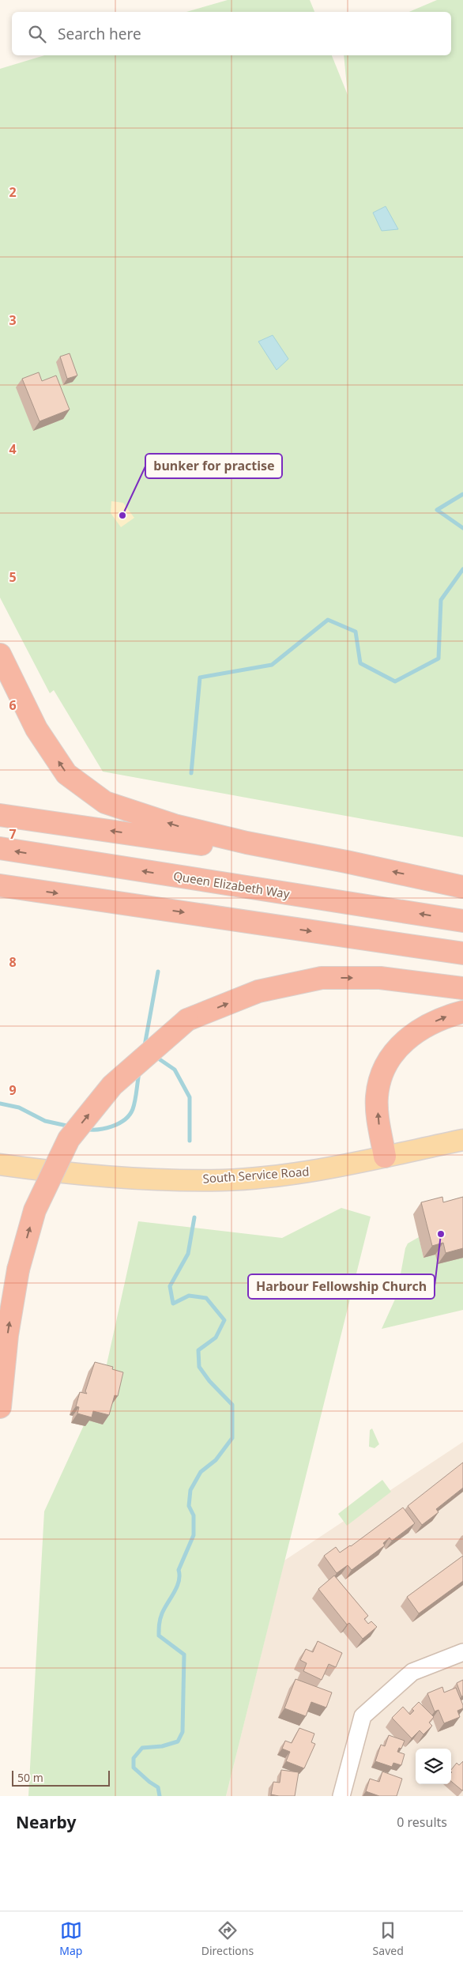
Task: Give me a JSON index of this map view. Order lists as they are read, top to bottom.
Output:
{
  "streets": {
    "highway": ["Queen Elizabeth Way"],
    "main road": ["South Service Road"]
  },
  "places": ["bunker for practise", "Harbour Fellowship Church"],
  "scale_bar": "50 m",
  "page": {
    "search": "Search here",
    "scale": "50 m",
    "heading": ["Nearby", "0 results"],
    "nav": ["Map", "Directions", "Saved"]
  },
  "grid": {
    "rows": [
      "2",
      "3",
      "4",
      "5",
      "6",
      "7",
      "8",
      "9"
    ]
  }
}
